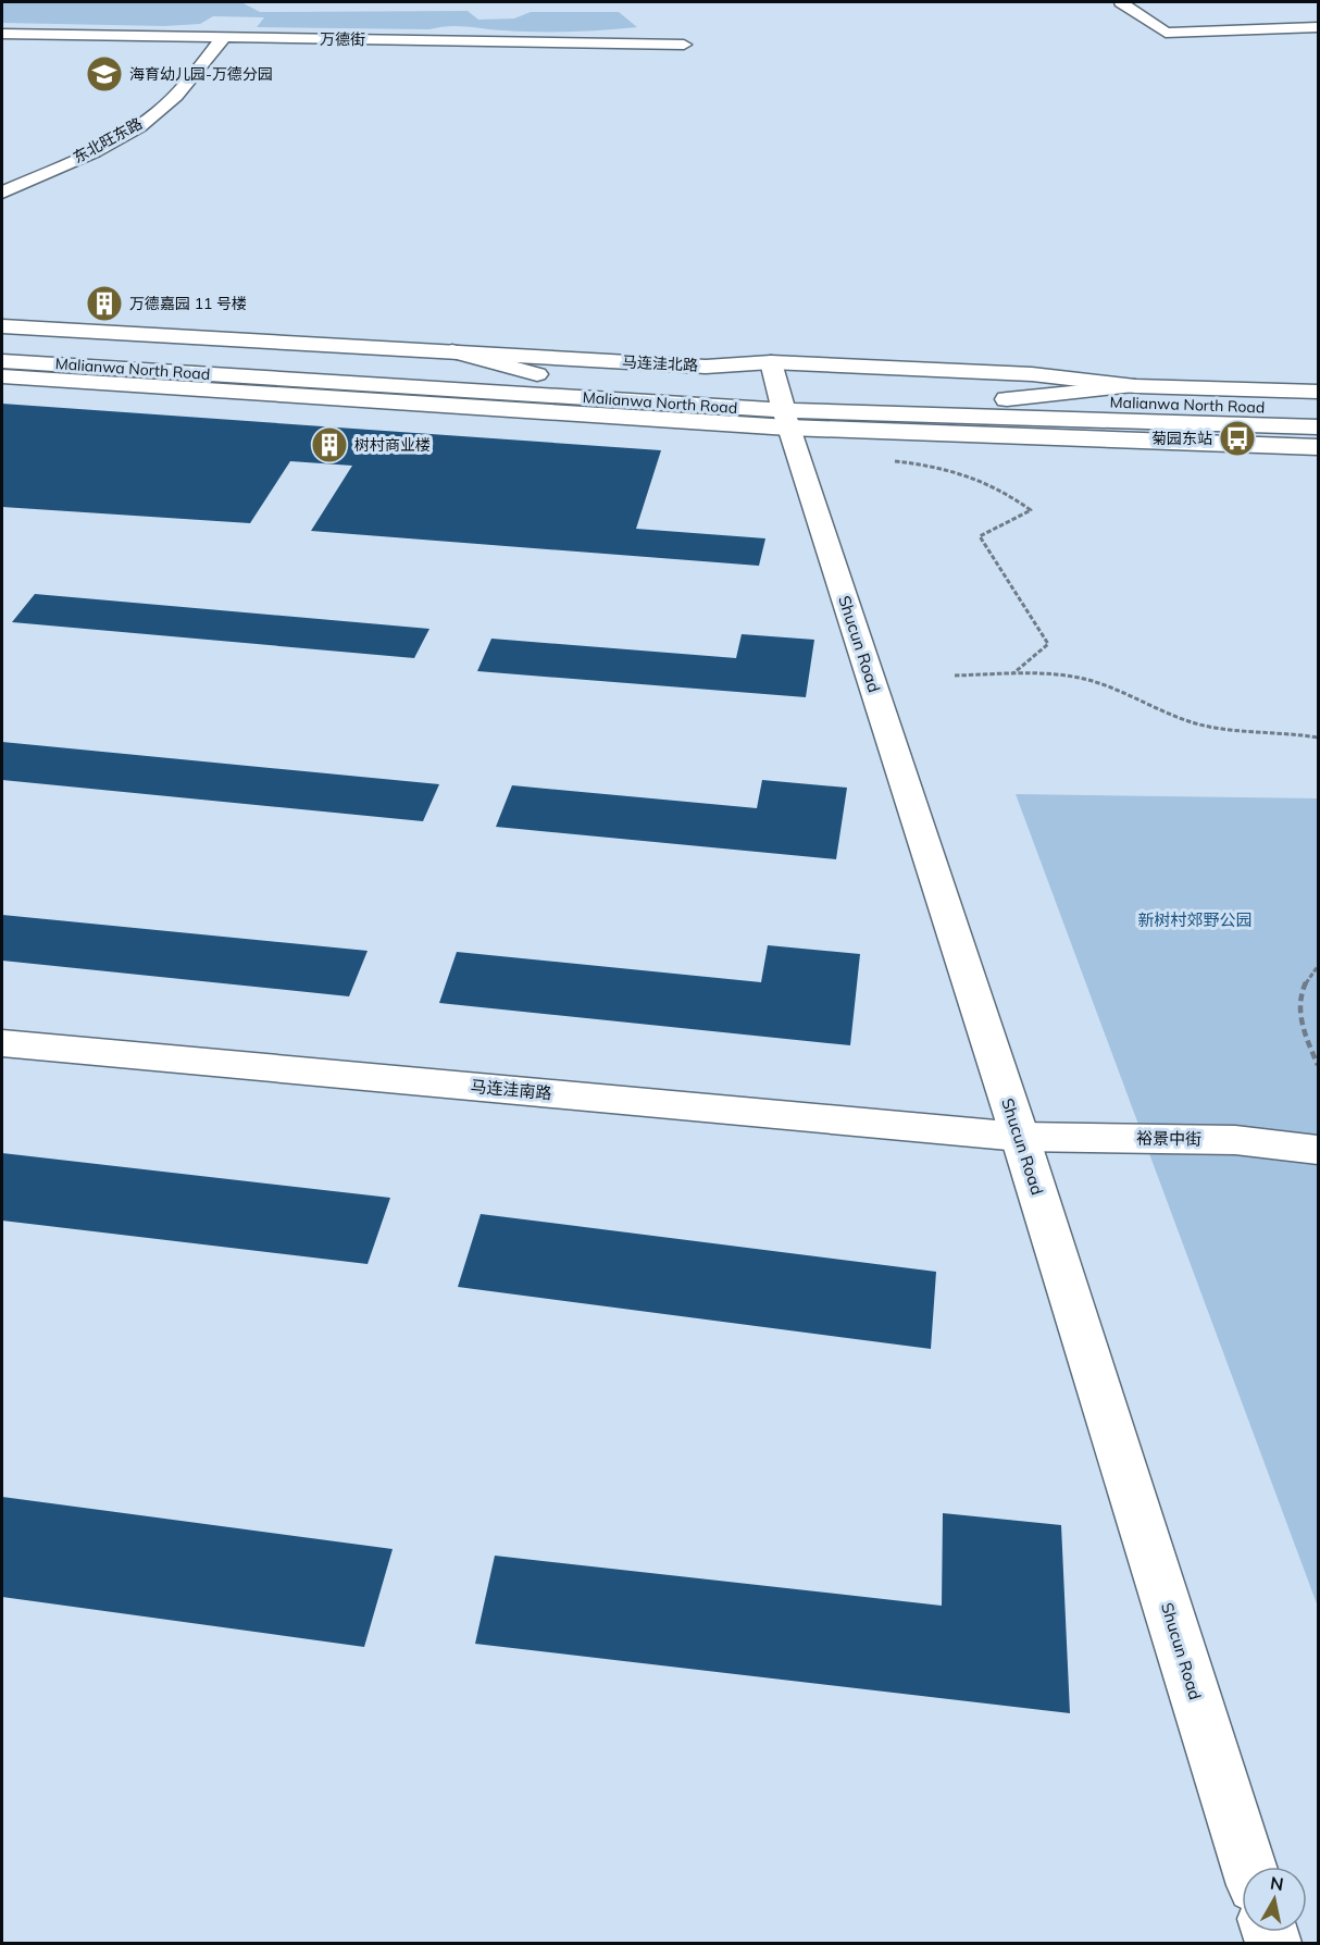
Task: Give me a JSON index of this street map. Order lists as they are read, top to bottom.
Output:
{
  "streets": {
    "street": [
      "万德街",
      "东北旺东路",
      "马连洼北路",
      "Malianwa North Road",
      "Shucun Road",
      "马连洼南路",
      "裕景中街"
    ]
  },
  "crossings": [
    ["万德街", "东北旺东路"],
    ["马连洼北路", "Shucun Road"],
    ["Malianwa North Road", "Shucun Road"],
    ["Shucun Road", "马连洼南路"],
    ["Shucun Road", "裕景中街"],
    ["马连洼南路", "裕景中街"]
  ],
  "parks": ["新树村郊野公园"],
  "places": {
    "school or university": ["海育幼儿园-万德分园"],
    "building": ["万德嘉园 11 号楼", "树村商业楼"],
    "bus stop": ["菊园东站"]
  },
  "north": "top"
}
